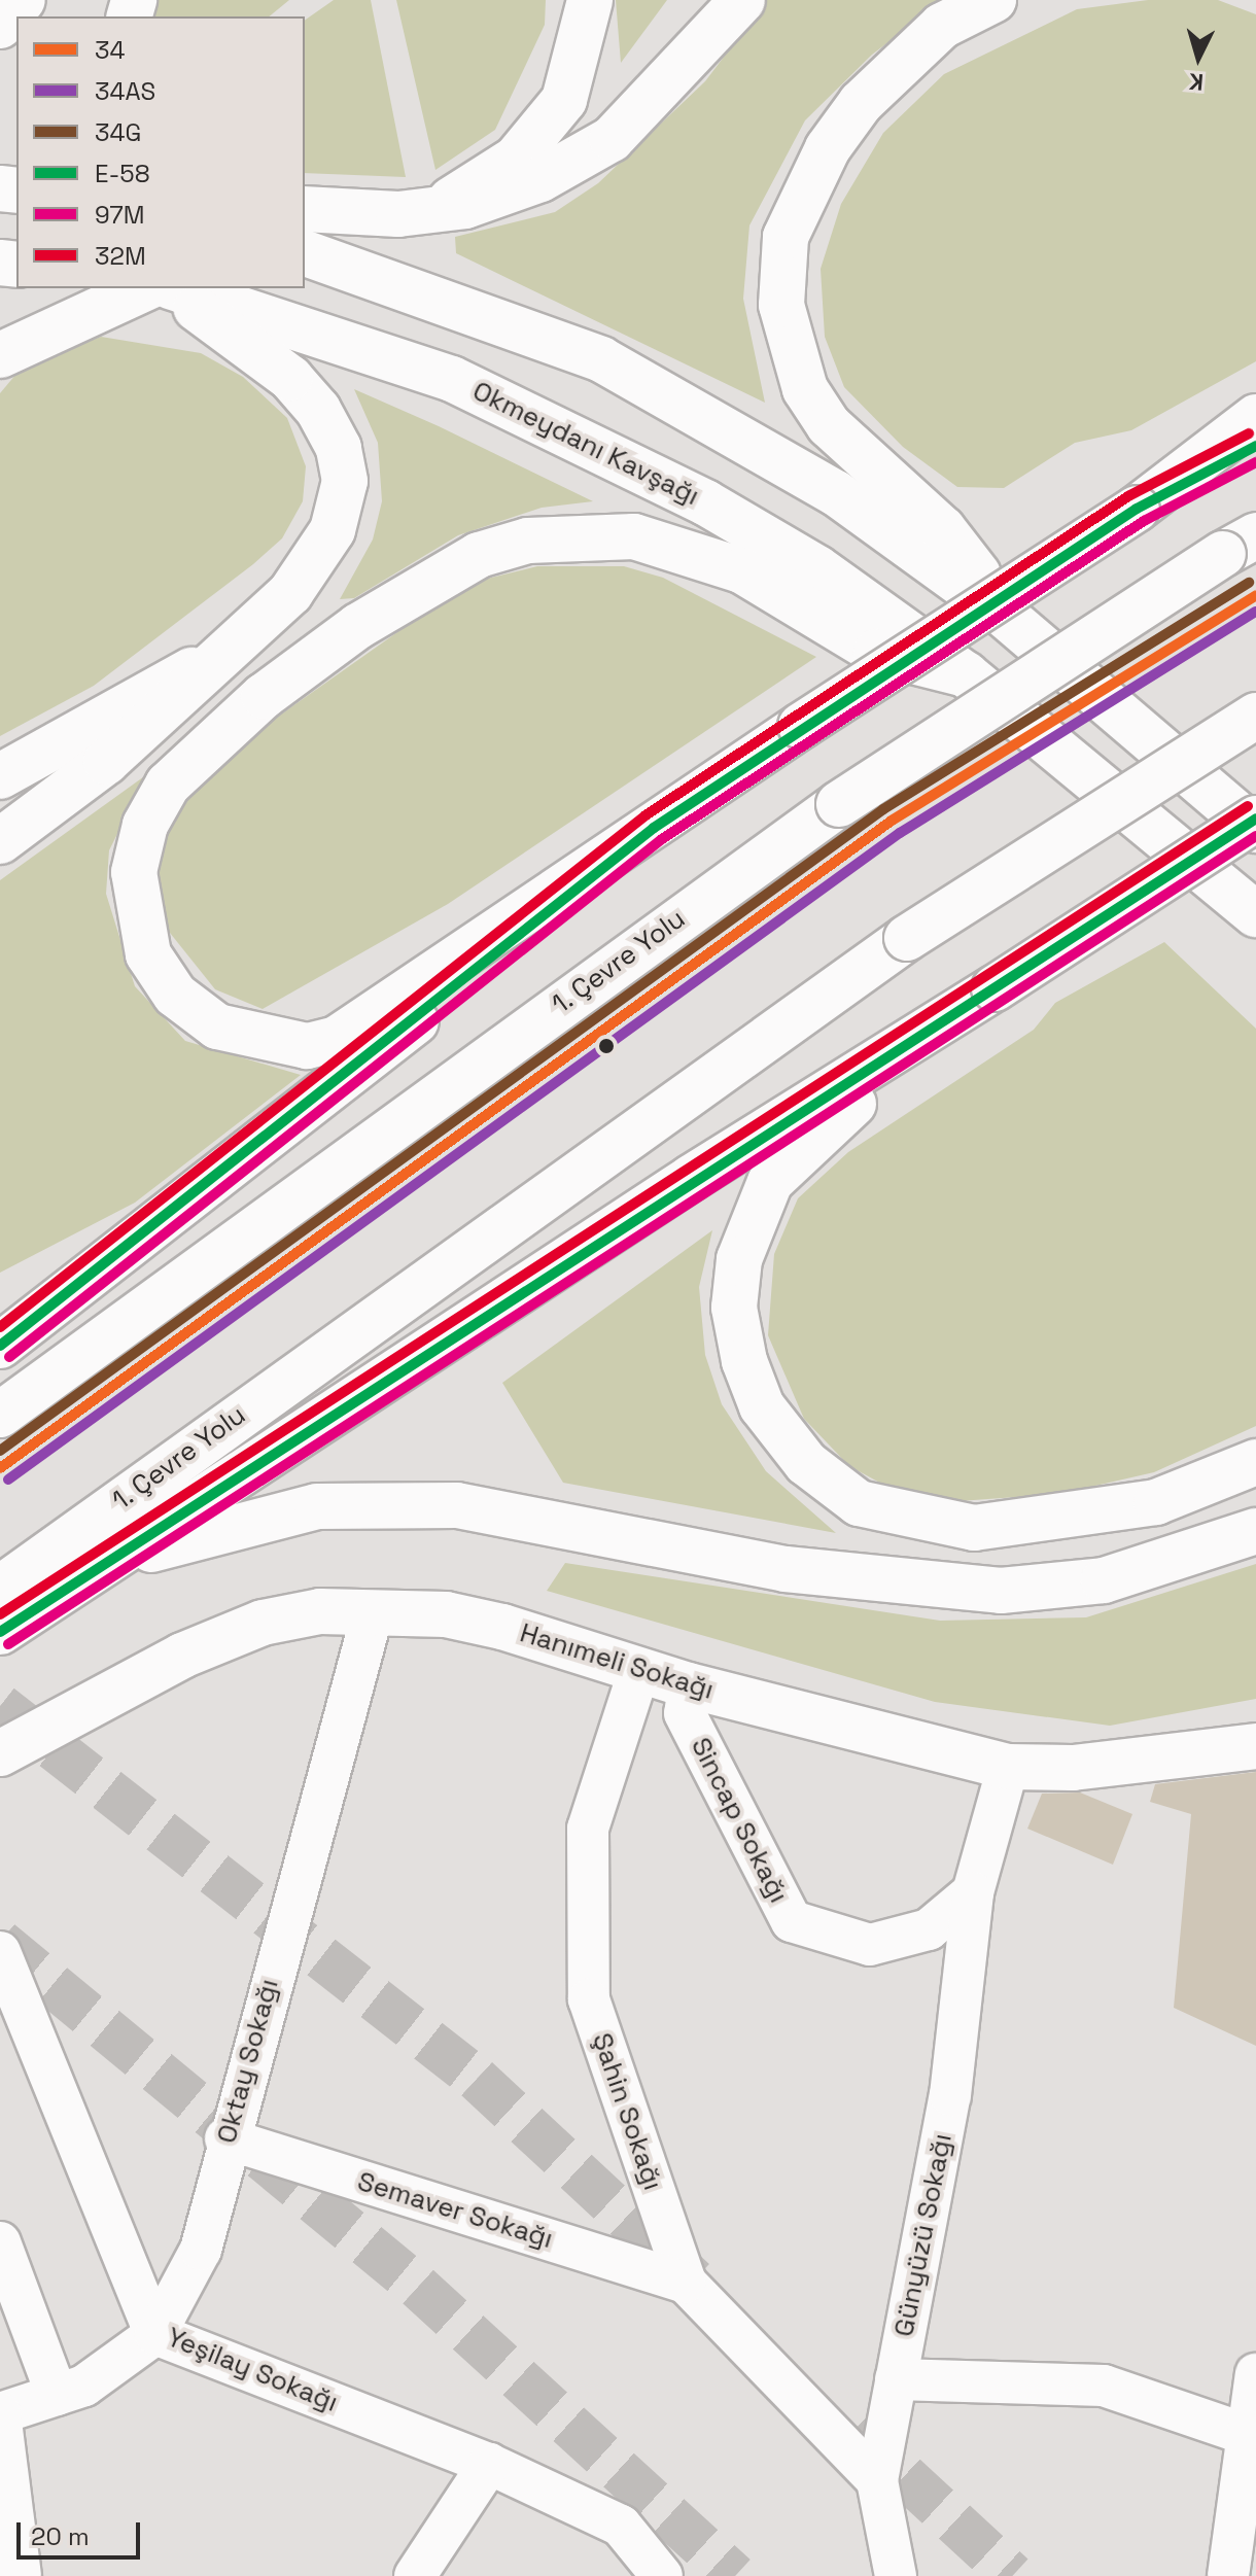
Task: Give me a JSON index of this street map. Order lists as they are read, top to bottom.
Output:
{
  "streets": {
    "main road": ["Okmeydanı Kavşağı", "1. Çevre Yolu", "Hanımeli Sokağı"],
    "street": [
      "Sincap Sokağı",
      "Oktay Sokağı",
      "Şahin Sokağı",
      "Semaver Sokağı",
      "Günyüzü Sokağı",
      "Yeşilay Sokağı"
    ]
  },
  "crossings": [
    ["Hanımeli Sokağı", "Sincap Sokağı"],
    ["Hanımeli Sokağı", "Oktay Sokağı"],
    ["Hanımeli Sokağı", "Şahin Sokağı"],
    ["Sincap Sokağı", "Günyüzü Sokağı"],
    ["Oktay Sokağı", "Semaver Sokağı"],
    ["Oktay Sokağı", "Yeşilay Sokağı"],
    ["Şahin Sokağı", "Semaver Sokağı"],
    ["Şahin Sokağı", "Günyüzü Sokağı"]
  ],
  "lines": [
    "transit line 32M",
    "transit line E-58",
    "transit line 97M",
    "transit line 34G",
    "transit line 34",
    "transit line 34AS"
  ],
  "legend": [
    "34",
    "34AS",
    "34G",
    "E-58",
    "97M",
    "32M"
  ],
  "scale_bar": "20 m",
  "north": "bottom"
}
